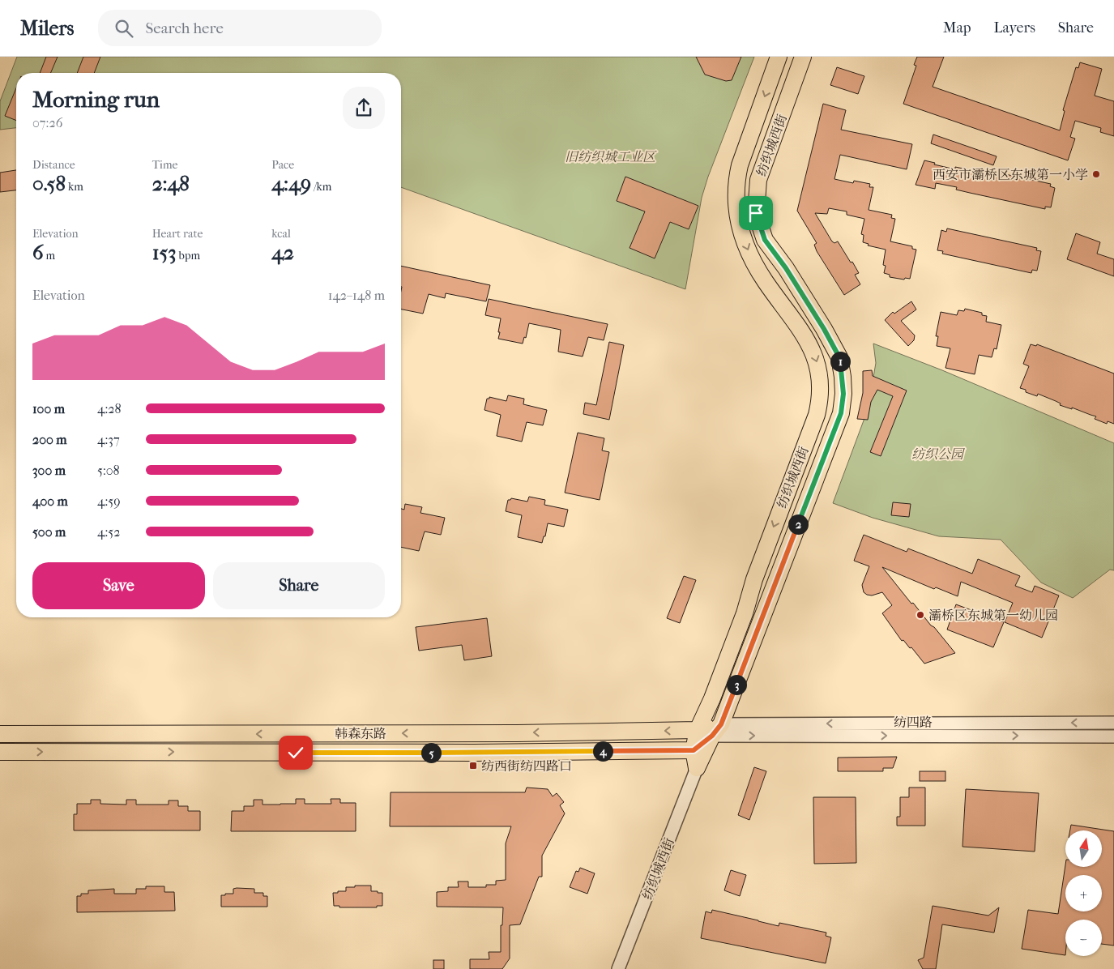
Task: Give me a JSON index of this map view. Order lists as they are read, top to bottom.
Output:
{
  "streets": {
    "main road": ["纺织城西街", "韩森东路"],
    "street": ["纺四路"]
  },
  "crossings": [
    ["纺织城西街", "纺四路"],
    ["纺织城西街", "韩森东路"],
    ["纺四路", "韩森东路"]
  ],
  "parks": ["旧纺织城工业区", "纺织公园"],
  "places": {
    "other": ["西安市灞桥区东城第一小学", "灞桥区东城第一幼儿园"],
    "transit": ["纺西街纺四路口"]
  },
  "north": "top",
  "page": {
    "header": "Milers",
    "search": "Search here",
    "nav": ["Map", "Layers", "Share"],
    "heading": ["Morning run", "07:26"],
    "stats": [
      ["Distance", "0.58 km"],
      ["Time", "2:48"],
      ["Pace", "4:49 /km"],
      ["Elevation", "6 m"],
      ["Heart rate", "153 bpm"],
      ["kcal", "42"]
    ],
    "chart": ["Elevation", "142–148 m"],
    "pins": [
      "1",
      "2",
      "3",
      "4",
      "5"
    ],
    "list": [
      {
        "name": "100 m",
        "note": "4:28"
      },
      {
        "name": "200 m",
        "note": "4:37"
      },
      {
        "name": "300 m",
        "note": "5:08"
      },
      {
        "name": "400 m",
        "note": "4:59"
      },
      {
        "name": "500 m",
        "note": "4:52"
      }
    ],
    "buttons": ["Save", "Share"],
    "map_buttons": ["+", "−"]
  }
}
